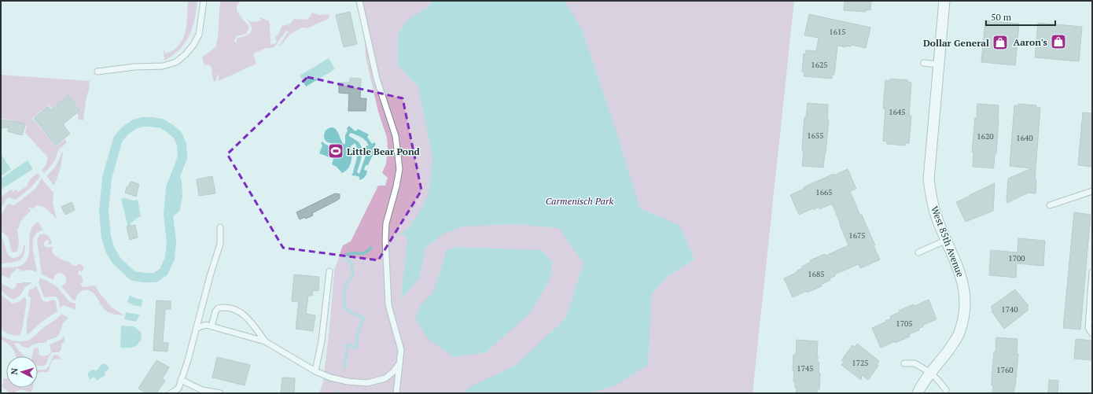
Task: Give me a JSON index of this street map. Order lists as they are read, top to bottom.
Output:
{
  "streets": {
    "street": ["West 85th Avenue"]
  },
  "parks": ["Carmenisch Park"],
  "places": {
    "shop": ["Aaron's", "Dollar General"],
    "sports": ["Little Bear Pond"]
  },
  "house_numbers": [
    "1615",
    "1625",
    "1645",
    "1655",
    "1620",
    "1640",
    "1665",
    "1675",
    "1700",
    "1685",
    "1740",
    "1705",
    "1725",
    "1745",
    "1760"
  ],
  "scale_bar": "50 m",
  "north": "left"
}
